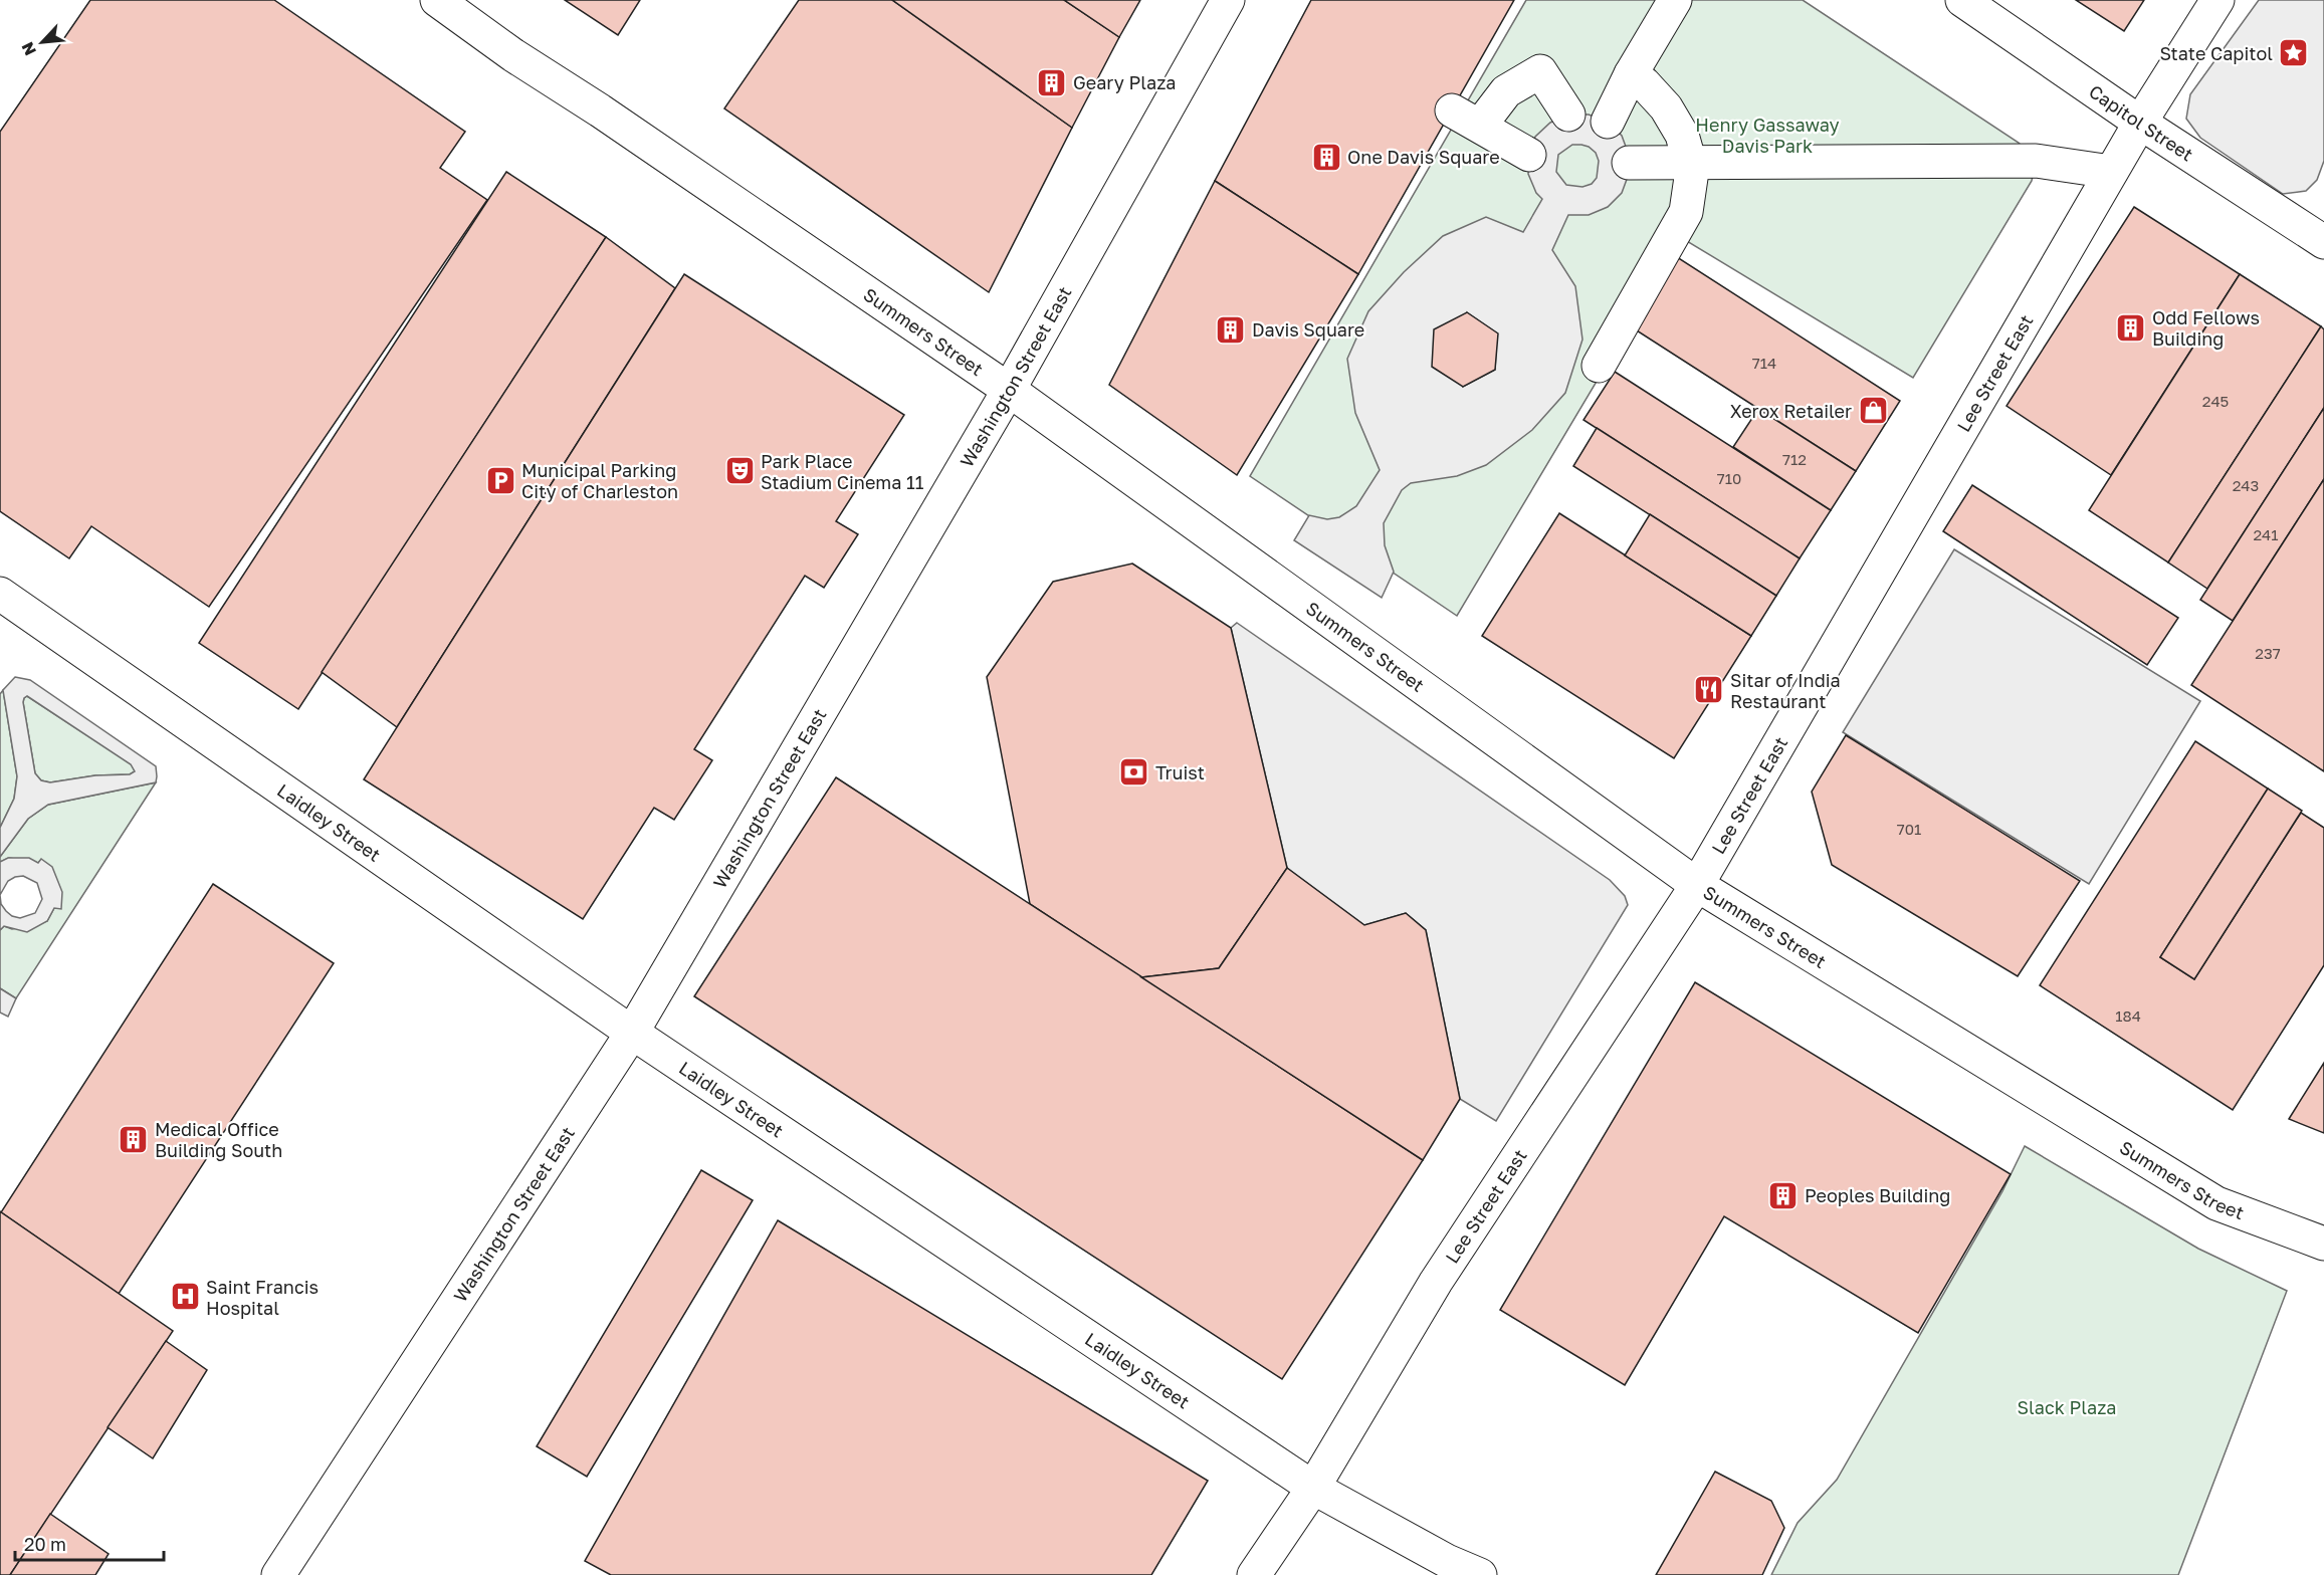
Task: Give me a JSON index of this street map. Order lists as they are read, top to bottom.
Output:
{
  "streets": {
    "street": [
      "Capitol Street",
      "Summers Street",
      "Lee Street East",
      "Washington Street East",
      "Laidley Street"
    ]
  },
  "crossings": [
    ["Capitol Street", "Lee Street East"],
    ["Summers Street", "Lee Street East"],
    ["Summers Street", "Washington Street East"],
    ["Lee Street East", "Laidley Street"],
    ["Washington Street East", "Laidley Street"]
  ],
  "parks": ["Henry Gassaway Davis Park", "Slack Plaza"],
  "places": {
    "place": ["State Capitol"],
    "building": [
      "Geary Plaza",
      "One Davis Square",
      "Odd Fellows Building",
      "Davis Square",
      "Medical Office Building South",
      "Peoples Building"
    ],
    "shop": ["Xerox Retailer"],
    "theatre": ["Park Place Stadium Cinema 11"],
    "parking": ["Municipal Parking City of Charleston"],
    "restaurant": ["Sitar of India Restaurant"],
    "bank": ["Truist"],
    "hospital": ["Saint Francis Hospital"]
  },
  "house_numbers": [
    "714",
    "245",
    "712",
    "710",
    "243",
    "241",
    "237",
    "701",
    "184"
  ],
  "scale_bar": "20 m",
  "north": "bottom left"
}
